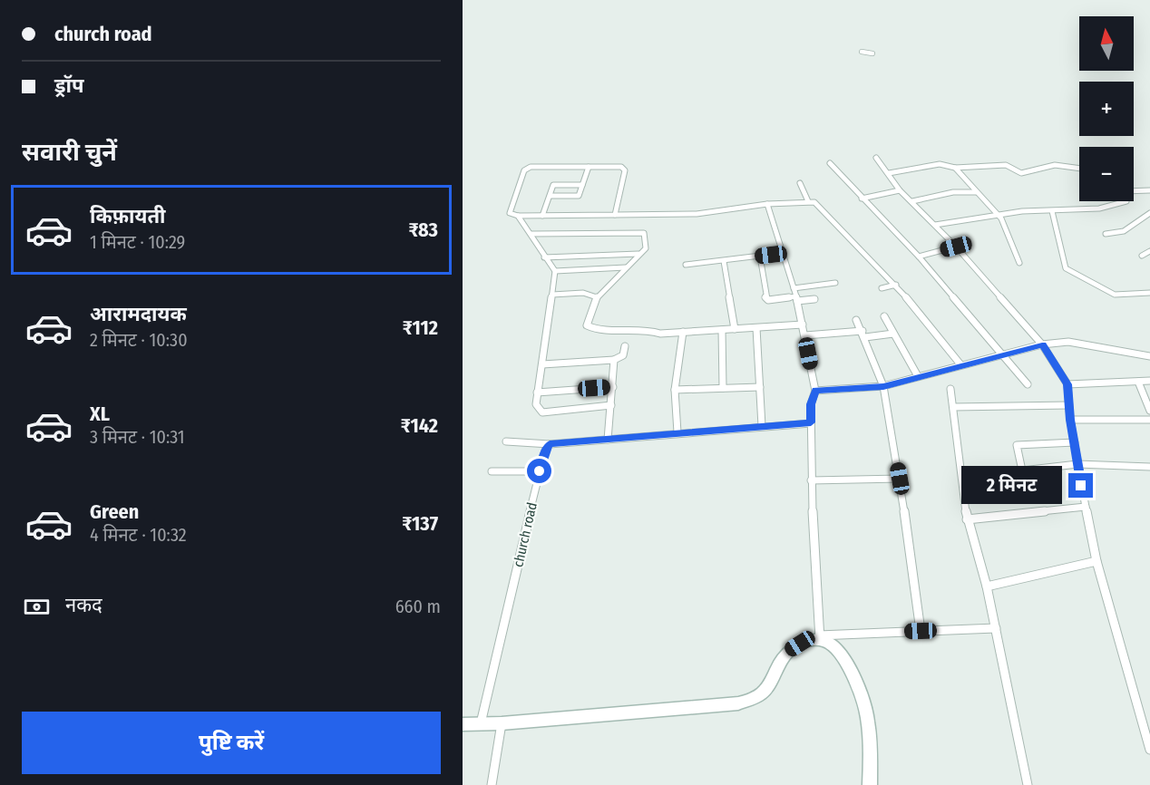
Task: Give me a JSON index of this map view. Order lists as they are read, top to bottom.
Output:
{
  "streets": {
    "street": ["church road"]
  },
  "north": "top",
  "page": {
    "banner": ["church road", "ड्रॉप"],
    "map_buttons": ["+", "−"],
    "heading": "सवारी चुनें",
    "list": [
      {
        "name": "किफ़ायती",
        "note": "1 मिनट · 10:29",
        "value": "₹83"
      },
      {
        "name": "आरामदायक",
        "note": "2 मिनट · 10:30",
        "value": "₹112"
      },
      {
        "name": "XL",
        "note": "3 मिनट · 10:31",
        "value": "₹142"
      },
      {
        "name": "Green",
        "note": "4 मिनट · 10:32",
        "value": "₹137"
      }
    ],
    "bubble": "2 मिनट",
    "pay": ["नकद", "660 m"],
    "buttons": "पुष्टि करें"
  }
}
